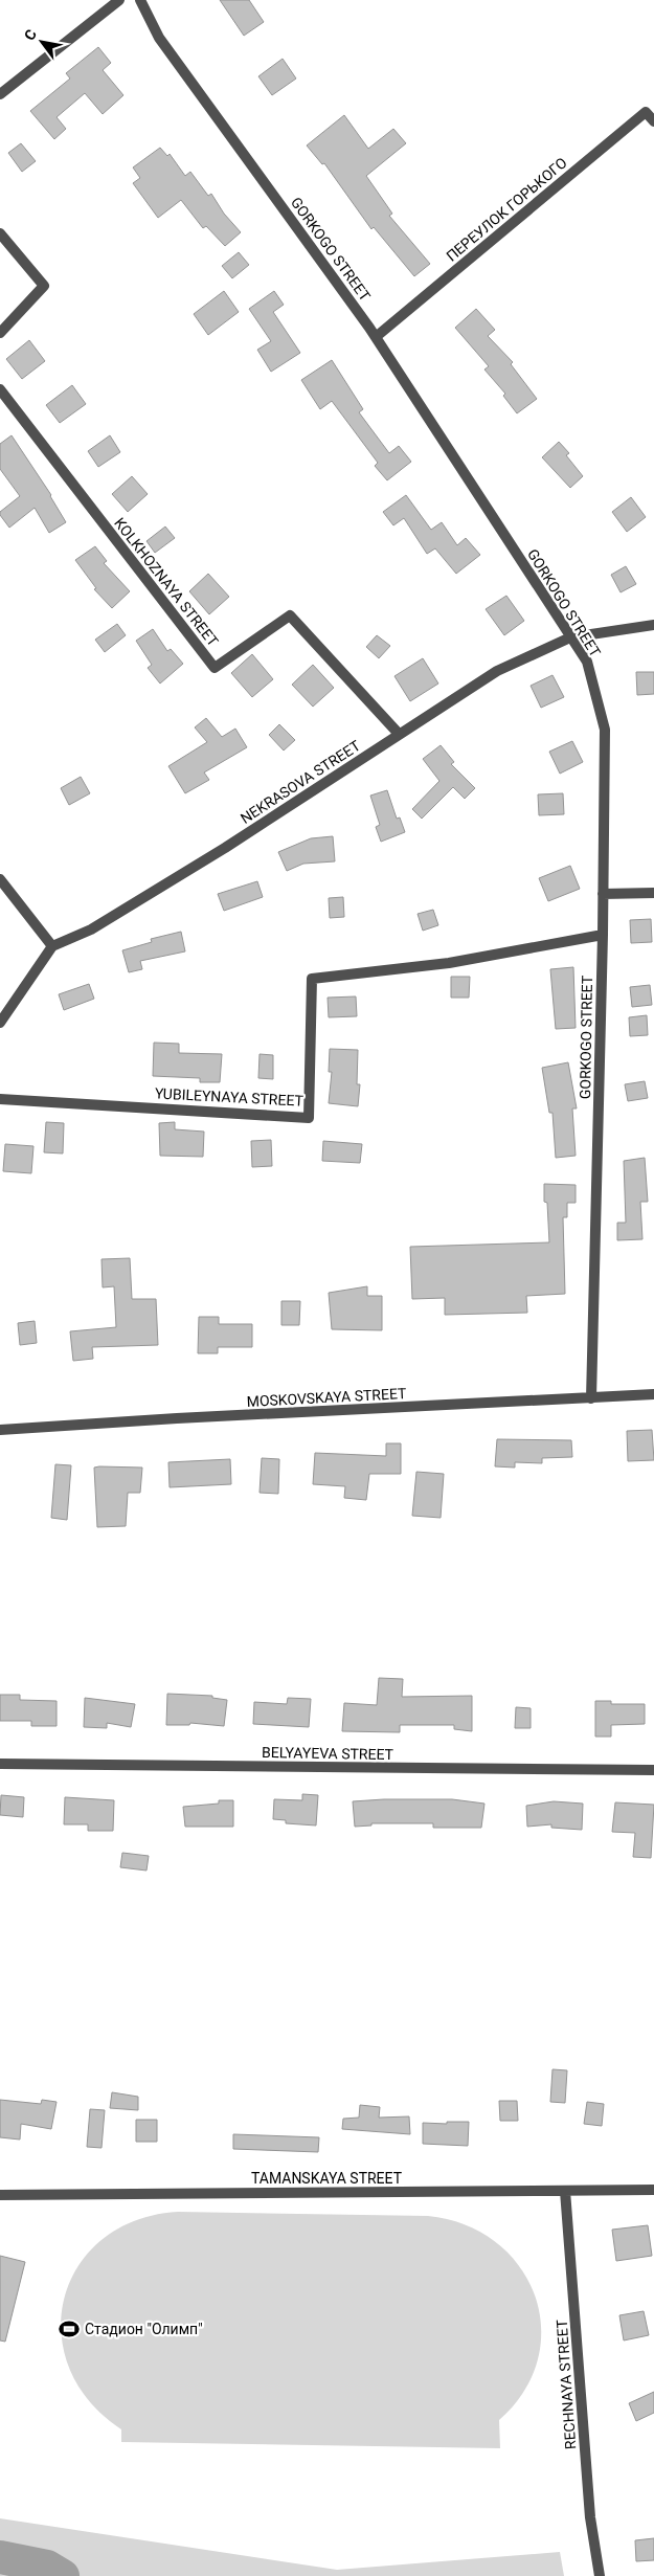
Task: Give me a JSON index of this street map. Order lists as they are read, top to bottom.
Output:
{
  "streets": {
    "street": [
      "ПЕРЕУЛОК ГОРЬКОГО",
      "GORKOGO STREET",
      "KOLKHOZNAYA STREET",
      "NEKRASOVA STREET",
      "YUBILEYNAYA STREET",
      "MOSKOVSKAYA STREET",
      "BELYAYEVA STREET",
      "TAMANSKAYA STREET",
      "RECHNAYA STREET"
    ]
  },
  "crossings": [
    ["ПЕРЕУЛОК ГОРЬКОГО", "GORKOGO STREET"],
    ["GORKOGO STREET", "NEKRASOVA STREET"],
    ["GORKOGO STREET", "YUBILEYNAYA STREET"],
    ["GORKOGO STREET", "MOSKOVSKAYA STREET"],
    ["KOLKHOZNAYA STREET", "NEKRASOVA STREET"],
    ["TAMANSKAYA STREET", "RECHNAYA STREET"]
  ],
  "places": {
    "sports": ["Стадион \"Олимп\""]
  },
  "north": "top left"
}
